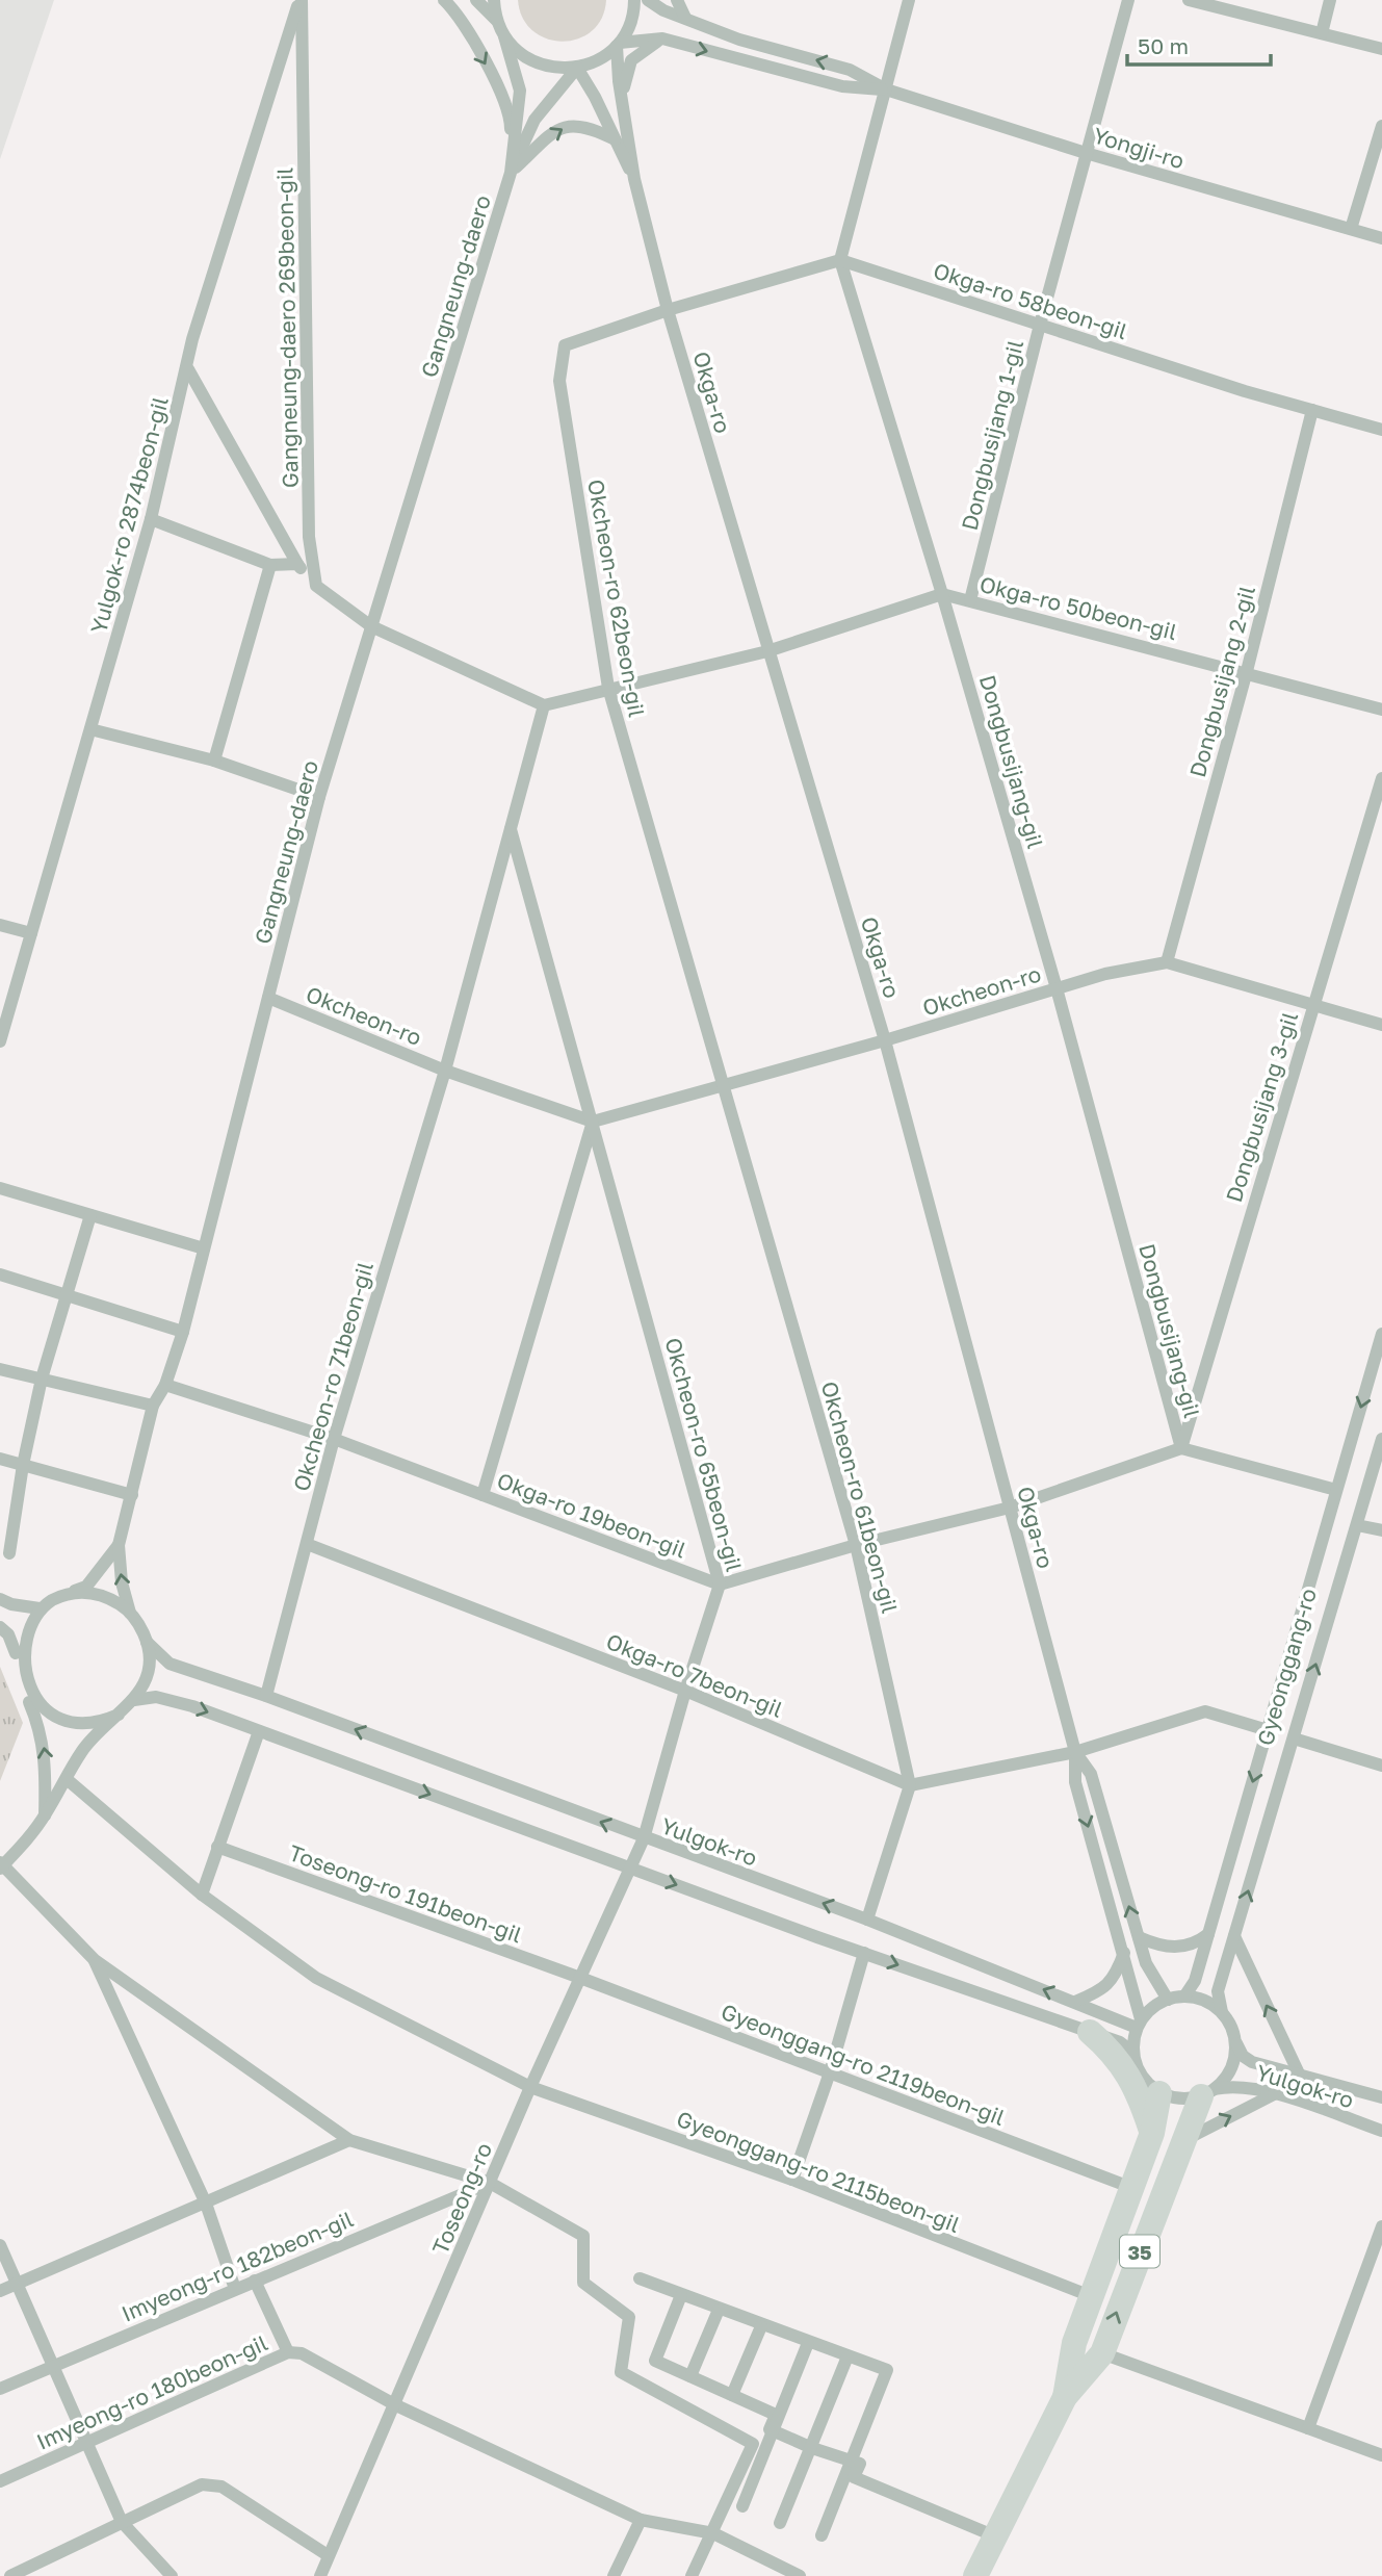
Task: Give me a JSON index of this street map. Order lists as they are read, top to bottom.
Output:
{
  "streets": {
    "main road": ["35"],
    "street": [
      "Yongji-ro",
      "Gangneung-daero",
      "Okga-ro 58beon-gil",
      "Gangneung-daero 269beon-gil",
      "Okga-ro",
      "Dongbusijang 1-gil",
      "Yulgok-ro 2874beon-gil",
      "Okcheon-ro 62beon-gil",
      "Okga-ro 50beon-gil",
      "Dongbusijang 2-gil",
      "Dongbusijang-gil",
      "Okcheon-ro",
      "Dongbusijang 3-gil",
      "Okcheon-ro 71beon-gil",
      "Okcheon-ro 65beon-gil",
      "Okcheon-ro 61beon-gil",
      "Okga-ro 19beon-gil",
      "Gyeonggang-ro",
      "Okga-ro 7beon-gil",
      "Yulgok-ro",
      "Toseong-ro 191beon-gil",
      "Gyeonggang-ro 2119beon-gil",
      "Gyeonggang-ro 2115beon-gil",
      "Toseong-ro",
      "Imyeong-ro 182beon-gil",
      "Imyeong-ro 180beon-gil"
    ]
  },
  "crossings": [
    ["Yongji-ro", "Dongbusijang 1-gil"],
    ["Gangneung-daero", "Okcheon-ro"],
    ["Gangneung-daero", "Okga-ro 19beon-gil"],
    ["Okga-ro 58beon-gil", "Dongbusijang 1-gil"],
    ["Okga-ro 58beon-gil", "Dongbusijang 2-gil"],
    ["Okga-ro 58beon-gil", "Dongbusijang-gil"],
    ["Gangneung-daero 269beon-gil", "Yulgok-ro 2874beon-gil"],
    ["Okga-ro", "Okcheon-ro 62beon-gil"],
    ["Okga-ro", "Okcheon-ro"],
    ["Okga-ro", "Gyeonggang-ro"],
    ["Okga-ro", "Yulgok-ro"],
    ["Okga-ro", "35"],
    ["Dongbusijang 1-gil", "Okga-ro 50beon-gil"],
    ["Okcheon-ro 62beon-gil", "Okcheon-ro"],
    ["Okcheon-ro 62beon-gil", "Okcheon-ro 61beon-gil"],
    ["Okga-ro 50beon-gil", "Dongbusijang 2-gil"],
    ["Okga-ro 50beon-gil", "Dongbusijang-gil"],
    ["Dongbusijang 2-gil", "Okcheon-ro"],
    ["Dongbusijang-gil", "Okcheon-ro"],
    ["Dongbusijang-gil", "Dongbusijang 3-gil"],
    ["Okcheon-ro", "Dongbusijang 3-gil"],
    ["Okcheon-ro", "Okcheon-ro 71beon-gil"],
    ["Okcheon-ro", "Okcheon-ro 65beon-gil"],
    ["Okcheon-ro", "Okcheon-ro 61beon-gil"],
    ["Okcheon-ro 71beon-gil", "Okga-ro 19beon-gil"],
    ["Okcheon-ro 71beon-gil", "Okga-ro 7beon-gil"],
    ["Okcheon-ro 71beon-gil", "Yulgok-ro"],
    ["Okcheon-ro 65beon-gil", "Okga-ro 19beon-gil"],
    ["Okcheon-ro 65beon-gil", "Okga-ro 7beon-gil"],
    ["Okcheon-ro 65beon-gil", "Yulgok-ro"],
    ["Okcheon-ro 65beon-gil", "Toseong-ro"],
    ["Okcheon-ro 61beon-gil", "Okga-ro 7beon-gil"],
    ["Gyeonggang-ro", "Yulgok-ro"],
    ["Gyeonggang-ro", "35"],
    ["Yulgok-ro", "Toseong-ro"],
    ["Yulgok-ro", "35"],
    ["Toseong-ro 191beon-gil", "Gyeonggang-ro 2119beon-gil"],
    ["Toseong-ro 191beon-gil", "Toseong-ro"],
    ["Gyeonggang-ro 2119beon-gil", "Toseong-ro"],
    ["Gyeonggang-ro 2119beon-gil", "35"],
    ["Gyeonggang-ro 2115beon-gil", "Toseong-ro"],
    ["Gyeonggang-ro 2115beon-gil", "35"],
    ["Toseong-ro", "Imyeong-ro 182beon-gil"],
    ["Toseong-ro", "Imyeong-ro 180beon-gil"]
  ],
  "scale_bar": "50 m"
}
